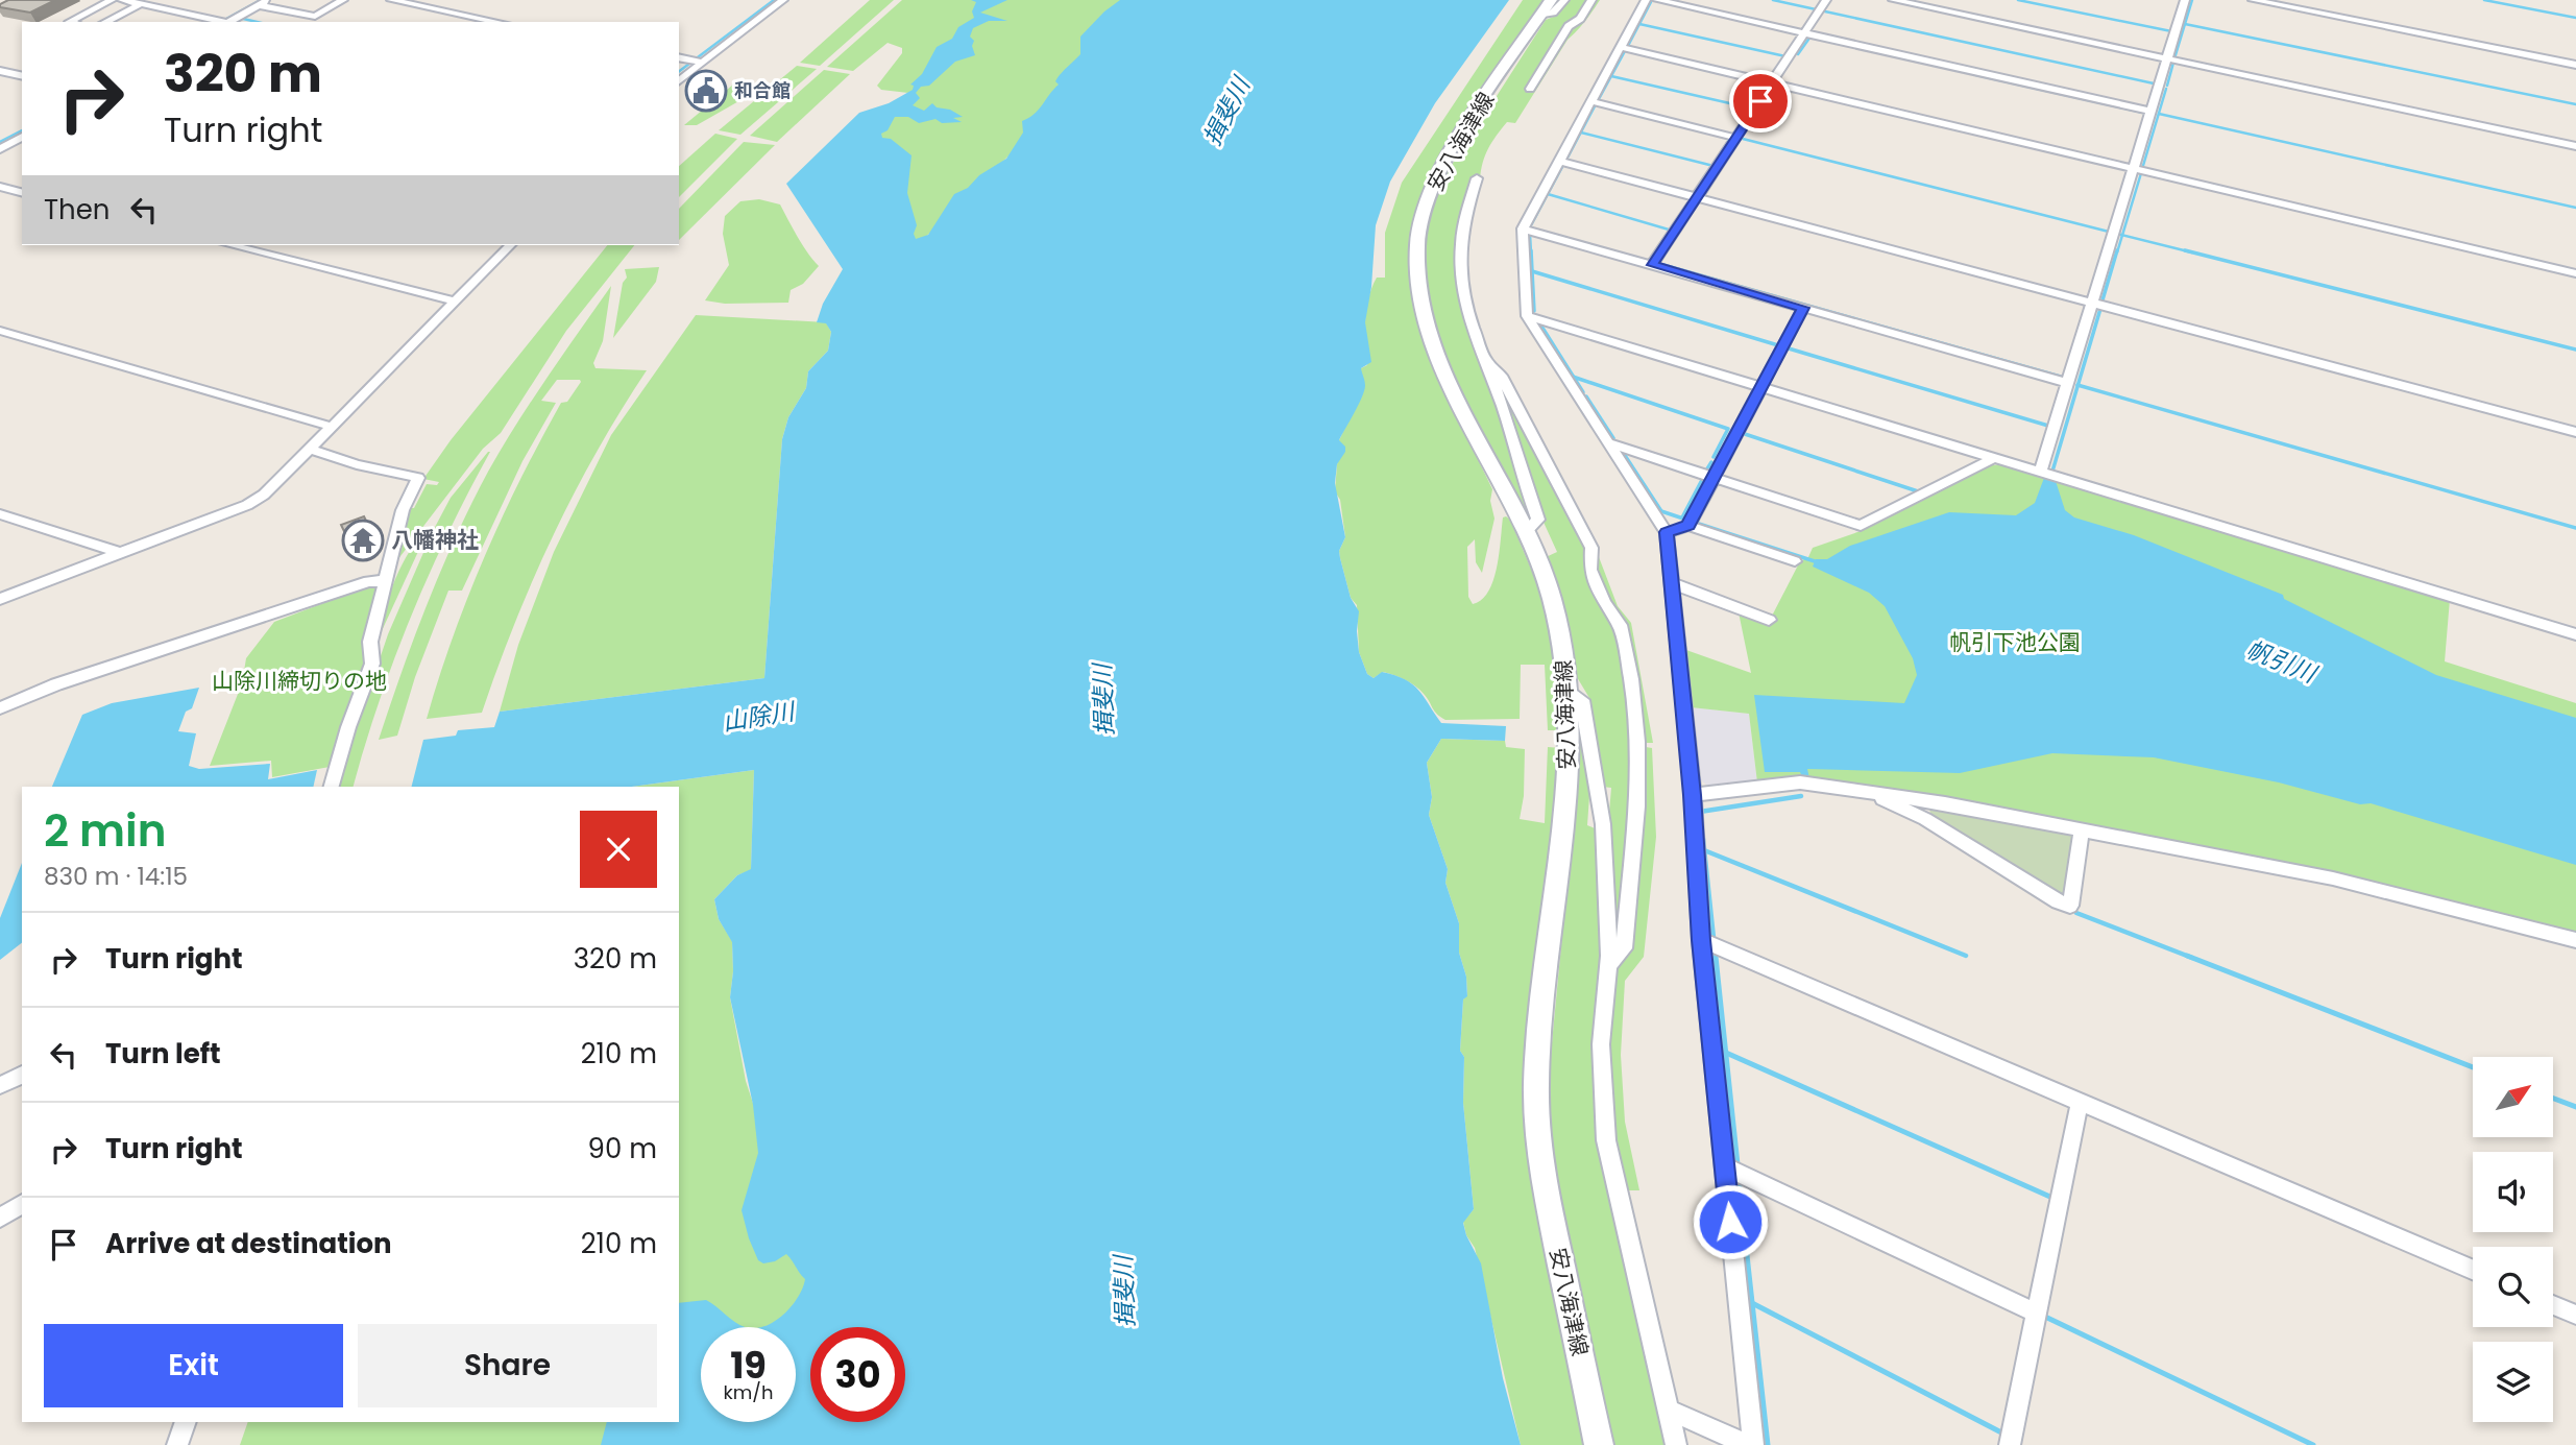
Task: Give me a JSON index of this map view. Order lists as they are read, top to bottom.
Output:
{
  "streets": {
    "main road": ["安八海津線"]
  },
  "water": ["揖斐川", "帆引川", "山除川"],
  "parks": ["帆引下池公園", "山除川締切りの地"],
  "places": {
    "public building": ["和合館"],
    "temple": ["八幡神社"]
  },
  "north": "top right",
  "page": {
    "turn": ["320 m", "Turn right"],
    "then": "Then",
    "heading": ["2 min", "830 m · 14:15"],
    "list": [
      {
        "name": "Turn right",
        "value": "320 m"
      },
      {
        "name": "Turn left",
        "value": "210 m"
      },
      {
        "name": "Turn right",
        "value": "90 m"
      },
      {
        "name": "Arrive at destination",
        "value": "210 m"
      }
    ],
    "buttons": ["Exit", "Share"],
    "speed": "19 km/h",
    "limit": "30"
  }
}
